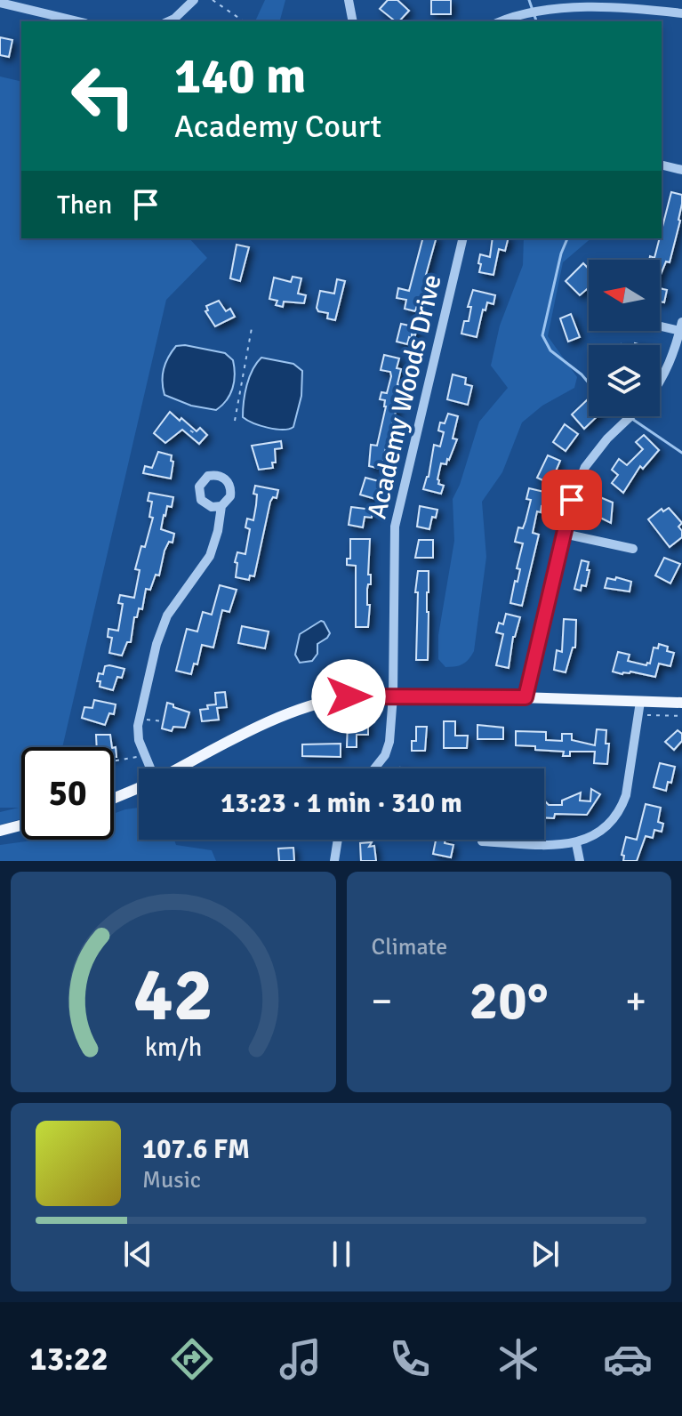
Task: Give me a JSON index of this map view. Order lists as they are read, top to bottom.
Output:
{
  "streets": {
    "street": ["Academy Woods Drive"]
  },
  "north": "left",
  "page": {
    "turn": ["140 m", "Academy Court"],
    "then": "Then",
    "limit": "50",
    "trip": "13:23 · 1 min · 310 m",
    "tile": "Climate",
    "heat": ["−", "20°", "+"],
    "song": ["107.6 FM", "Music"],
    "tabs": "13:22",
    "gauge": ["42", "km/h"]
  }
}
